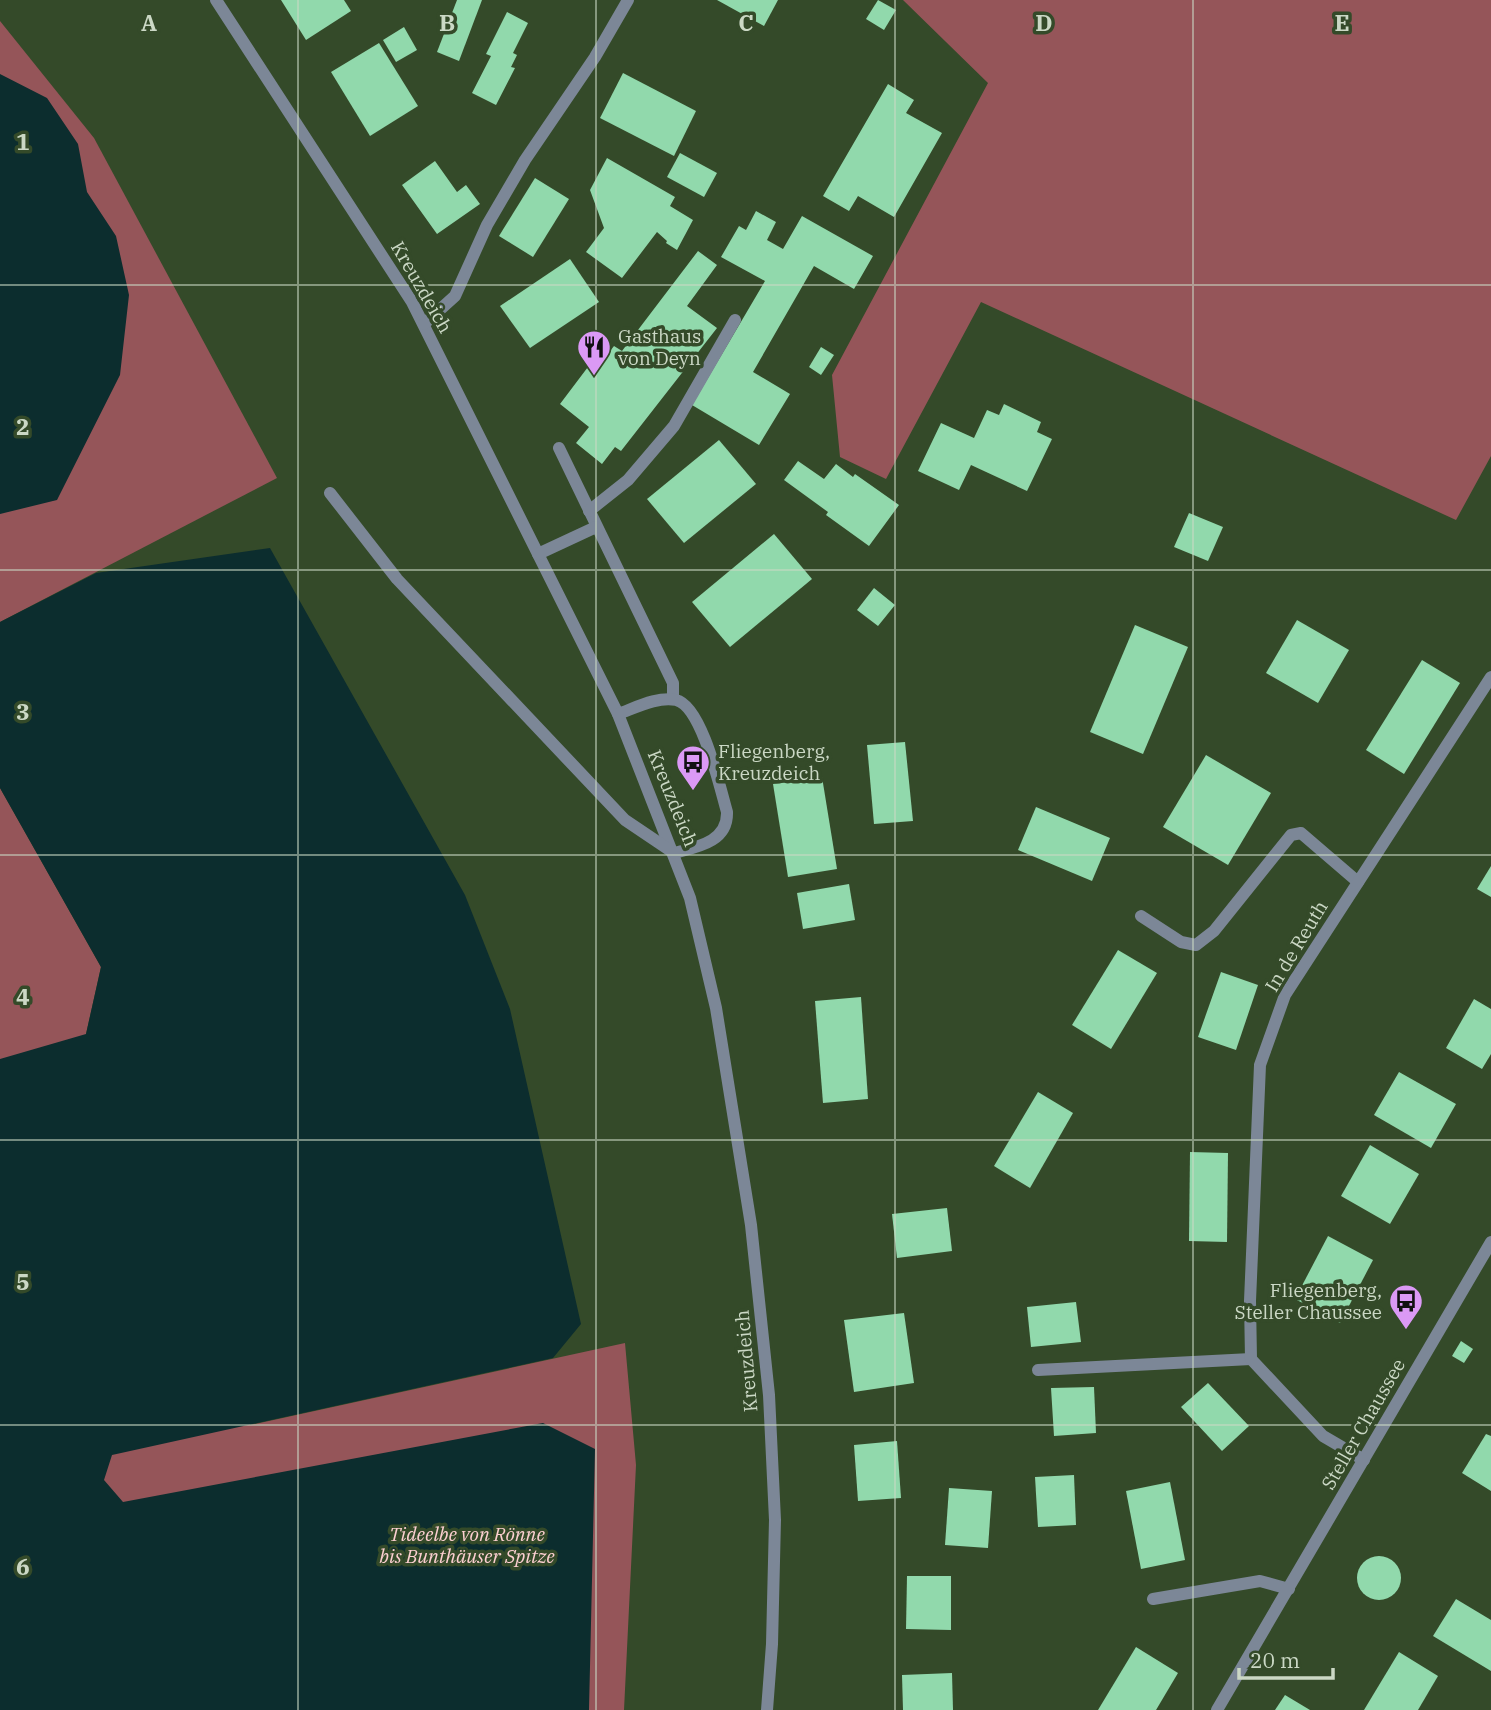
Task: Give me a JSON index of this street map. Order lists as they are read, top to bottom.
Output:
{
  "streets": {
    "street": ["Kreuzdeich", "In de Reuth", "Steller Chaussee"]
  },
  "parks": ["Tideelbe von Rönne bis Bunthäuser Spitze"],
  "places": {
    "restaurant": ["Gasthaus von Deyn"],
    "bus stop": ["Fliegenberg, Kreuzdeich", "Fliegenberg, Steller Chaussee"]
  },
  "scale_bar": "20 m",
  "grid": {
    "columns": [
      "A",
      "B",
      "C",
      "D",
      "E"
    ],
    "rows": [
      "1",
      "2",
      "3",
      "4",
      "5",
      "6"
    ]
  }
}
